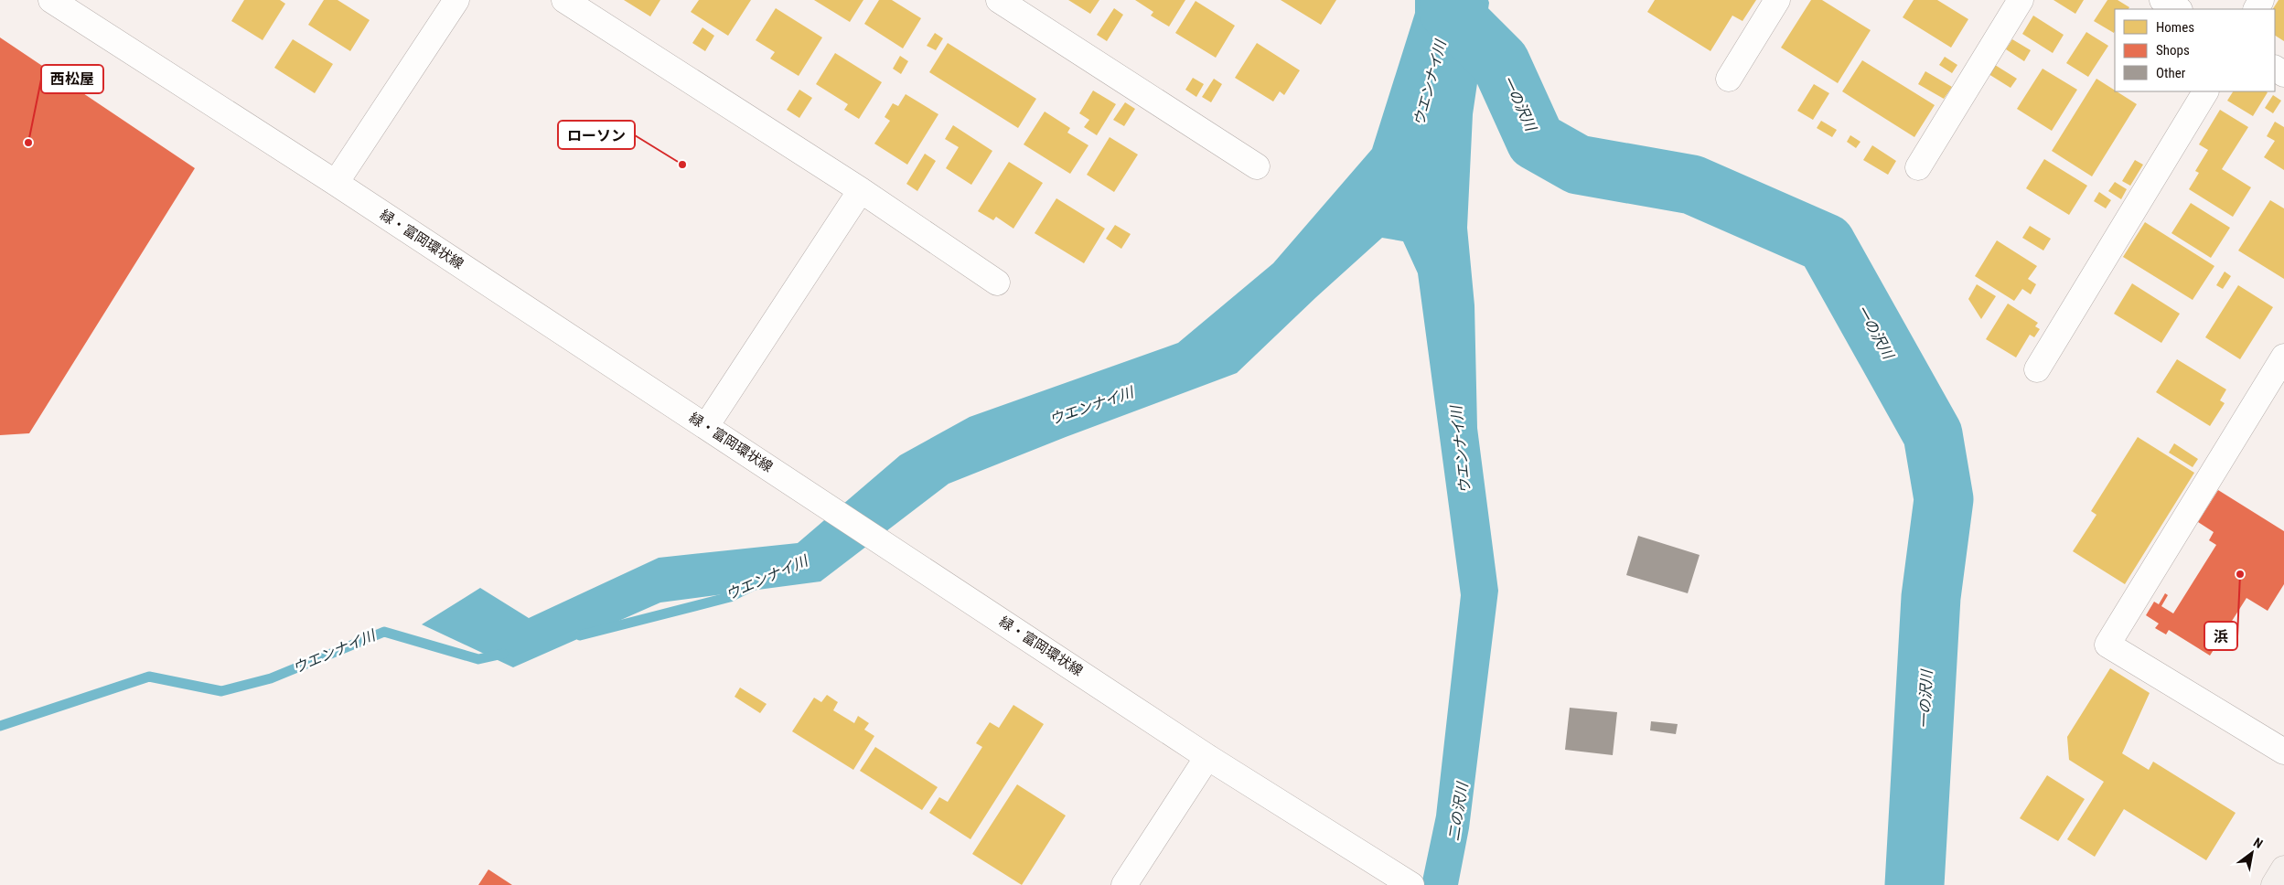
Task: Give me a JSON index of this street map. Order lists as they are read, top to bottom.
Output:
{
  "streets": {
    "street": ["緑・富岡環状線"]
  },
  "water": ["ウエンナイ川", "一の沢川", "二の沢川"],
  "places": ["西松屋", "ローソン", "浜"],
  "legend": ["Homes", "Shops", "Other"],
  "north": "top right"
}
